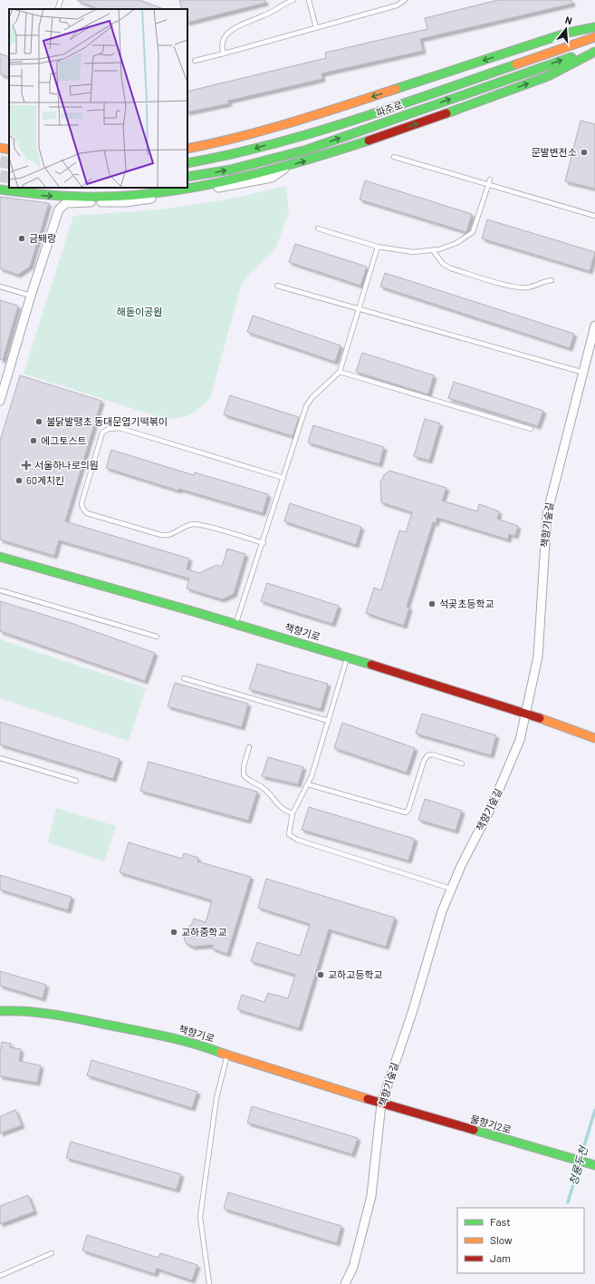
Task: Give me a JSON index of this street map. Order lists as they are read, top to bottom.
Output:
{
  "streets": {
    "main road": ["파주로", "책향기로", "물향기2로"],
    "street": ["책향기숲길"]
  },
  "crossings": [
    ["책향기숲길", "책향기로"],
    ["책향기숲길", "물향기2로"],
    ["책향기로", "물향기2로"]
  ],
  "water": ["청룡두천"],
  "parks": ["해돋이공원"],
  "places": {
    "other": [
      "문발변전소",
      "금퇘랑",
      "불닭발땡초 동대문엽기떡볶이",
      "에그토스트",
      "60계치킨",
      "석곶초등학교",
      "교하중학교",
      "교하고등학교"
    ],
    "health": ["서울하나로의원"]
  },
  "legend": ["Fast", "Slow", "Jam"],
  "north": "top"
}
